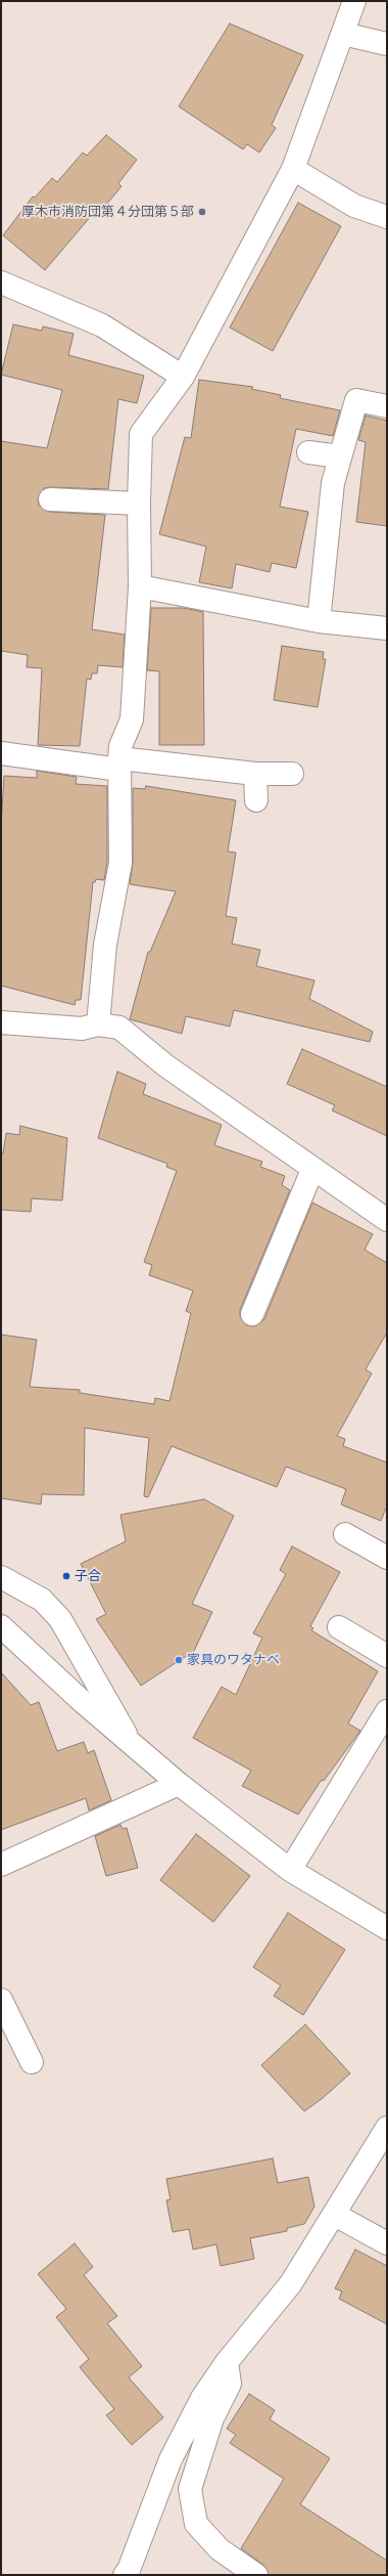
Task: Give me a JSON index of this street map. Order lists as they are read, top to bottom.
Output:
{
  "places": ["厚木市消防団第４分団第５部", "子合", "家具のワタナベ"]
}
